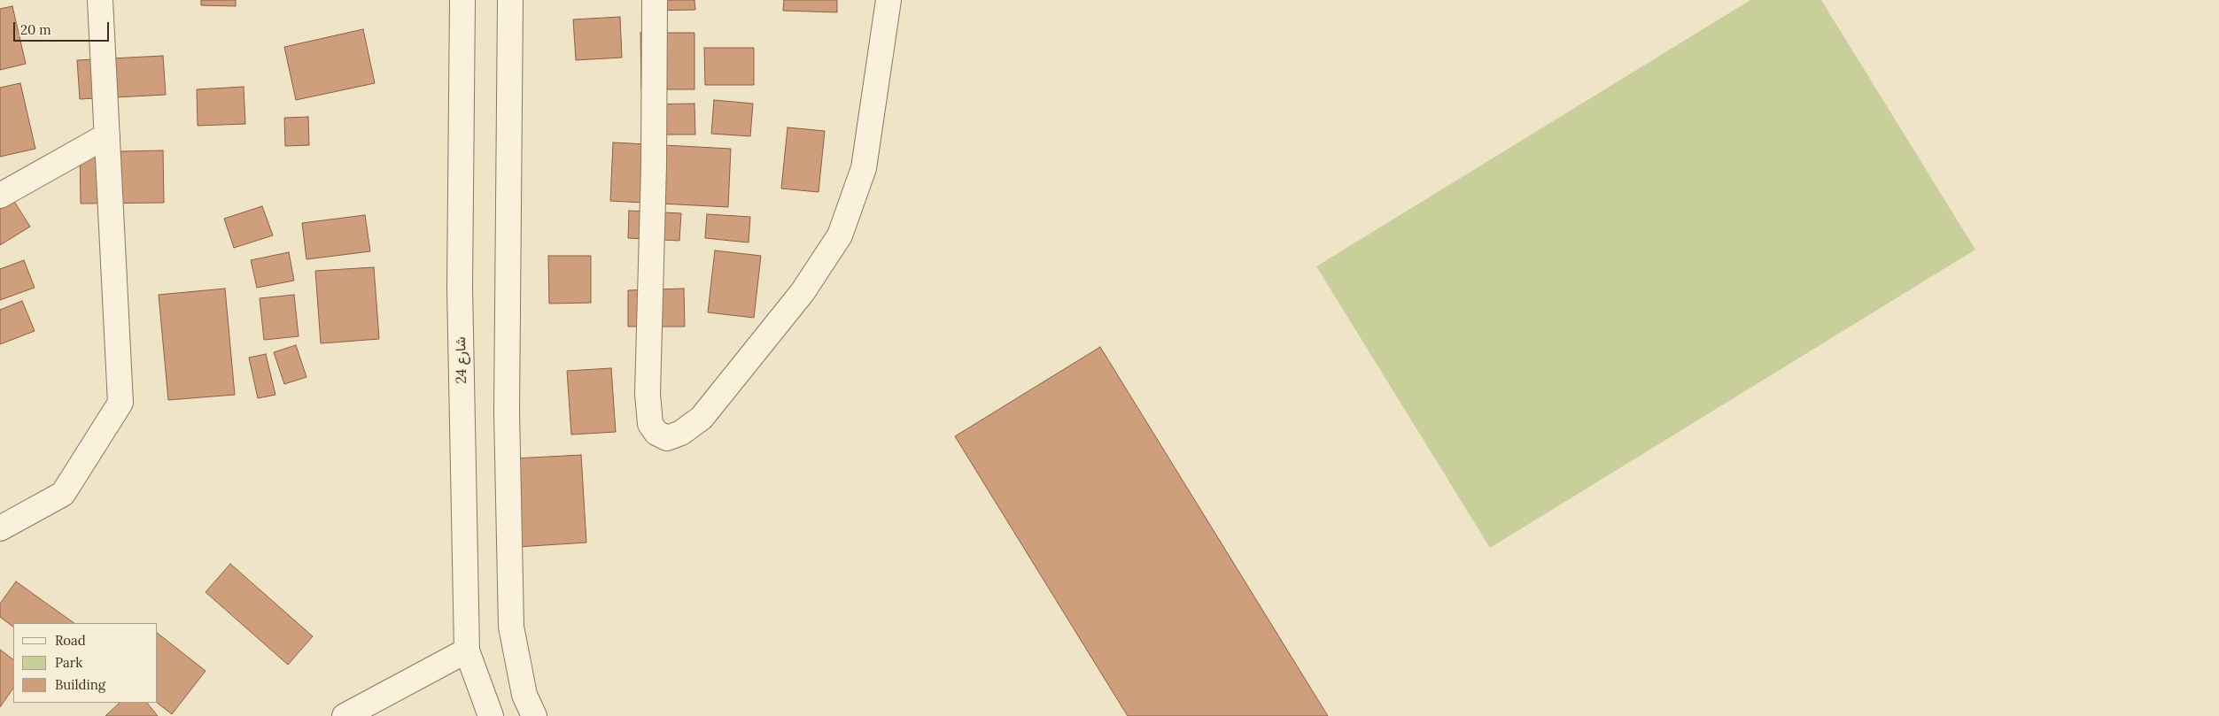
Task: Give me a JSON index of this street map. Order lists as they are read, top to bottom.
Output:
{
  "streets": {
    "street": ["شارع 24"]
  },
  "legend": ["Road", "Park", "Building"],
  "scale_bar": "20 m"
}
